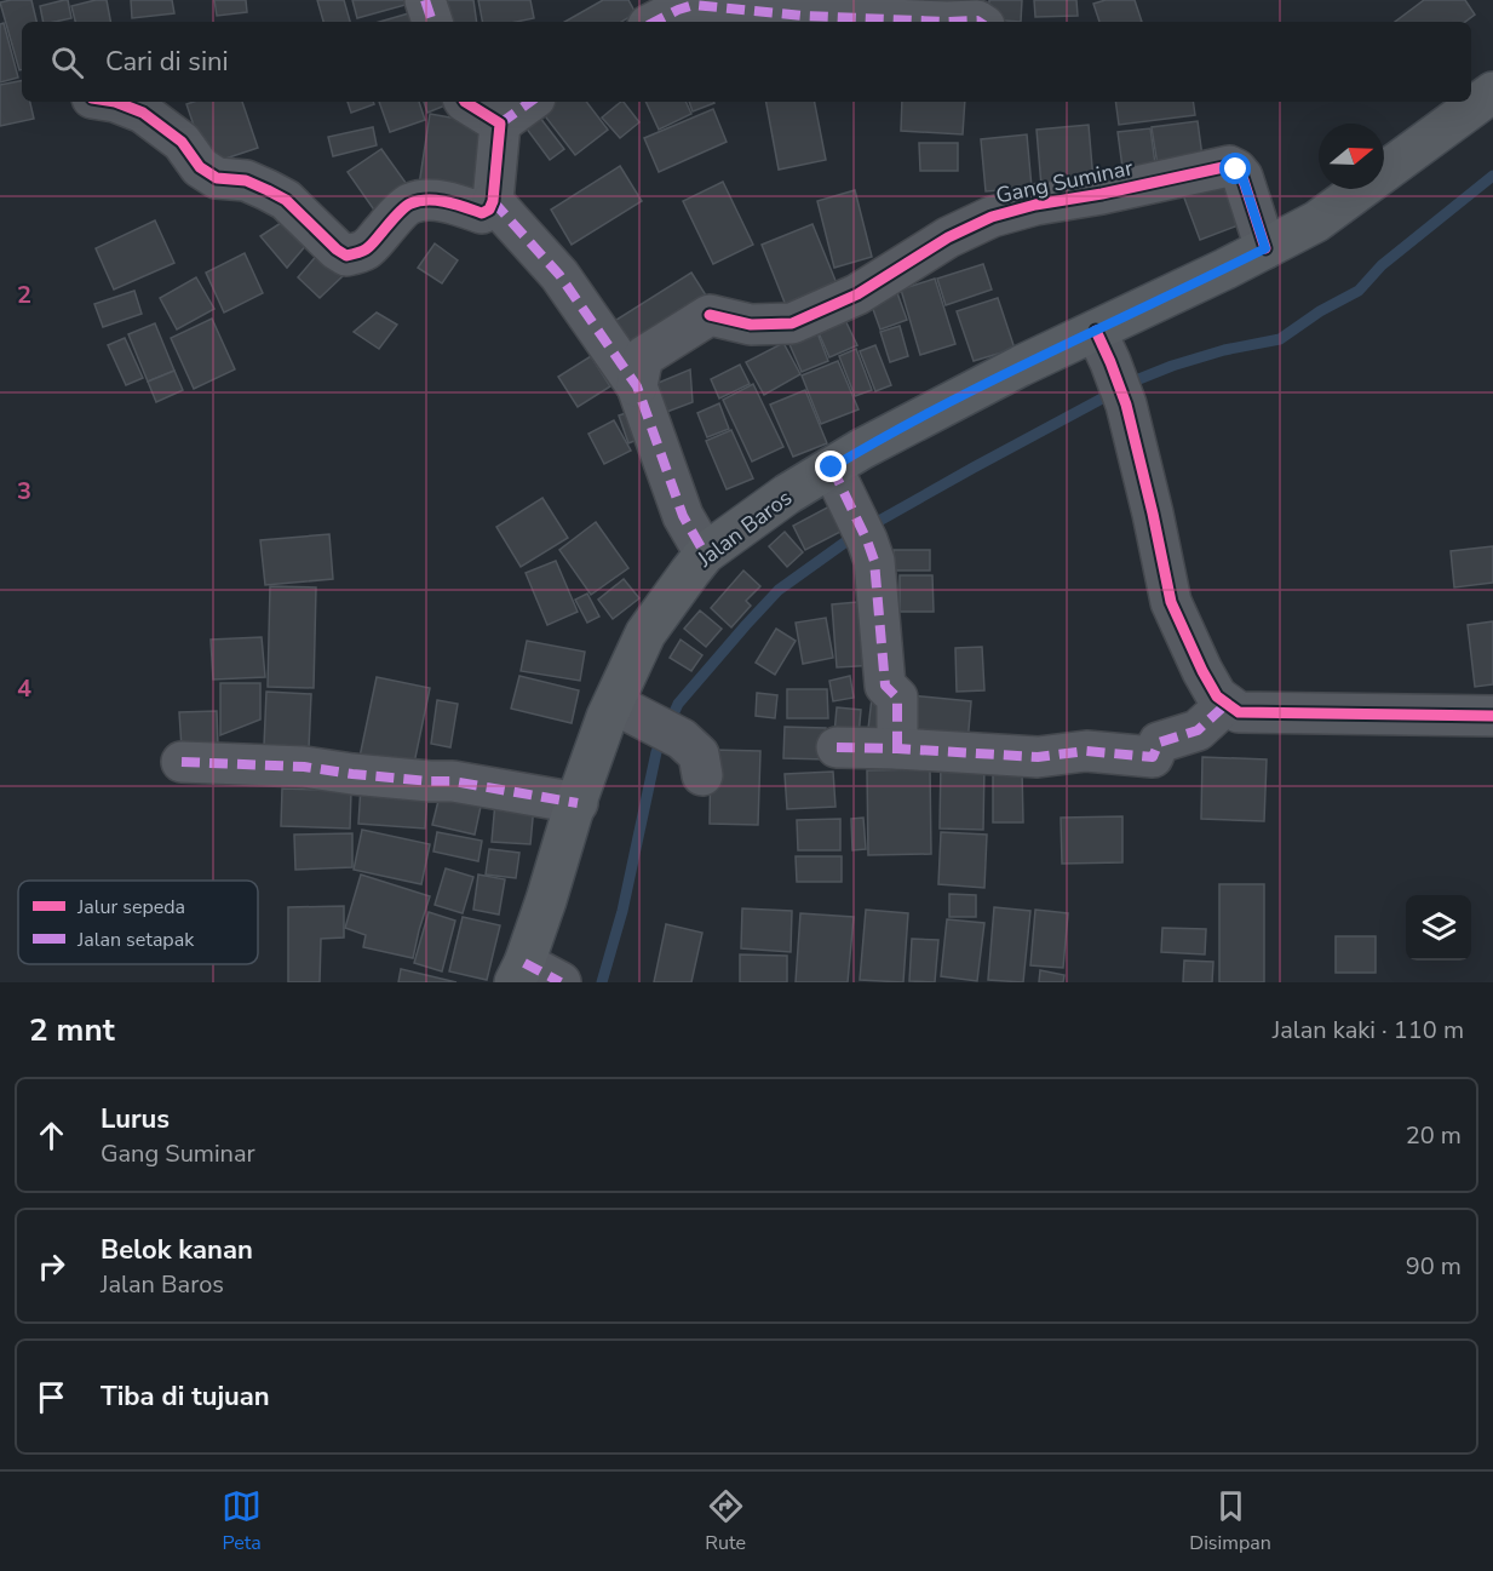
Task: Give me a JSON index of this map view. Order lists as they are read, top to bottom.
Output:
{
  "streets": {
    "main road": ["Jalan Baros"],
    "street": ["Gang Suminar"]
  },
  "crossings": [
    ["Gang Suminar", "Jalan Baros"]
  ],
  "legend": ["Jalur sepeda", "Jalan setapak"],
  "north": "right",
  "page": {
    "search": "Cari di sini",
    "heading": ["2 mnt", "Jalan kaki · 110 m"],
    "list": [
      ["Lurus", "Gang Suminar", "20 m"],
      ["Belok kanan", "Jalan Baros", "90 m"],
      "Tiba di tujuan"
    ],
    "nav": ["Peta", "Rute", "Disimpan"]
  },
  "grid": {
    "rows": ["2", "3", "4"]
  }
}
